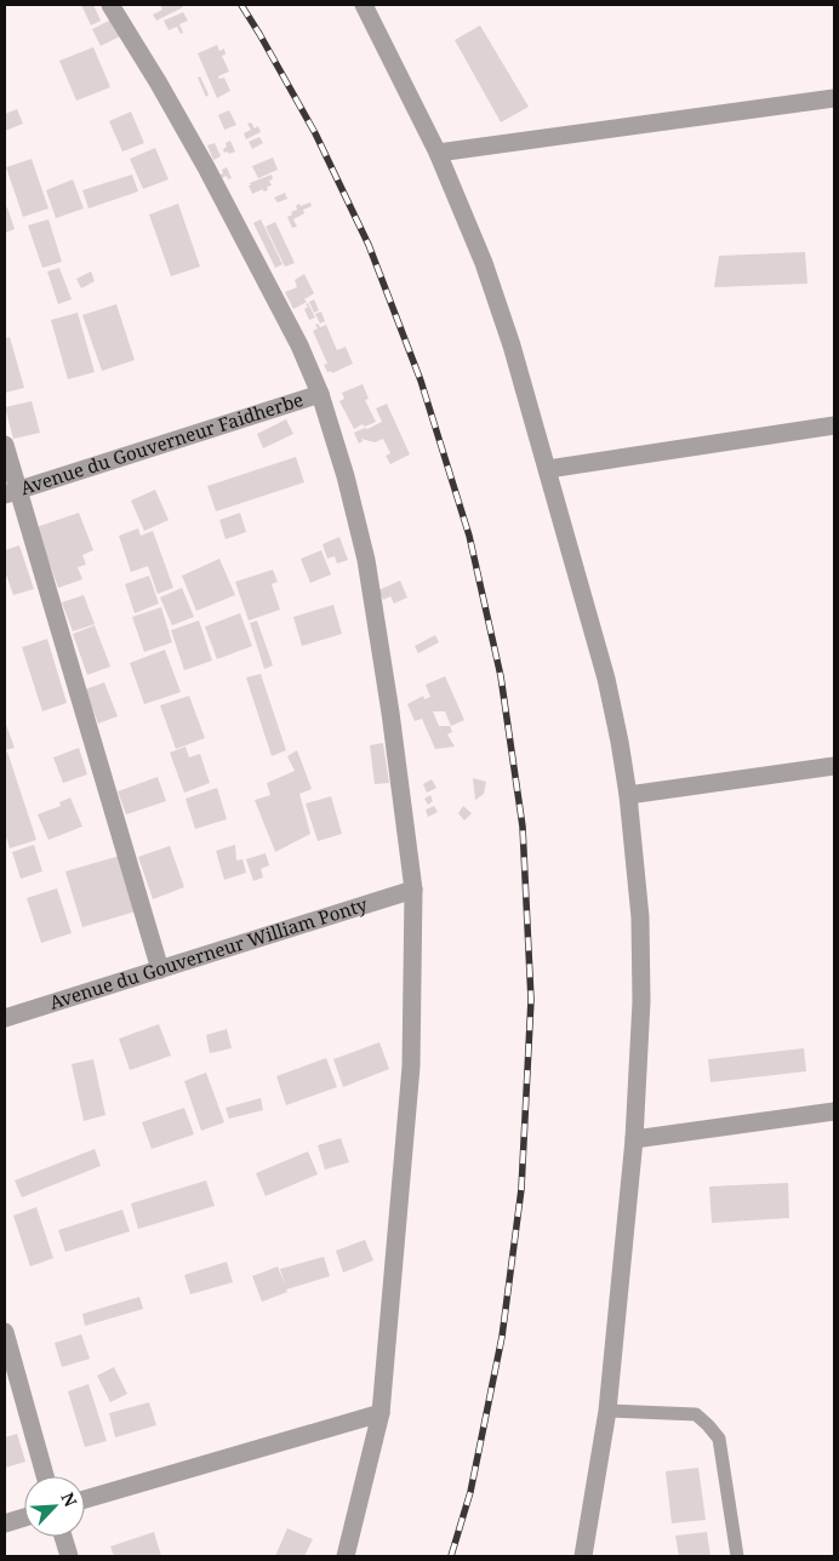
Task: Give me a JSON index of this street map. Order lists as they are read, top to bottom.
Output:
{
  "streets": {
    "street": ["Avenue du Gouverneur Faidherbe", "Avenue du Gouverneur William Ponty"]
  },
  "north": "top right"
}
